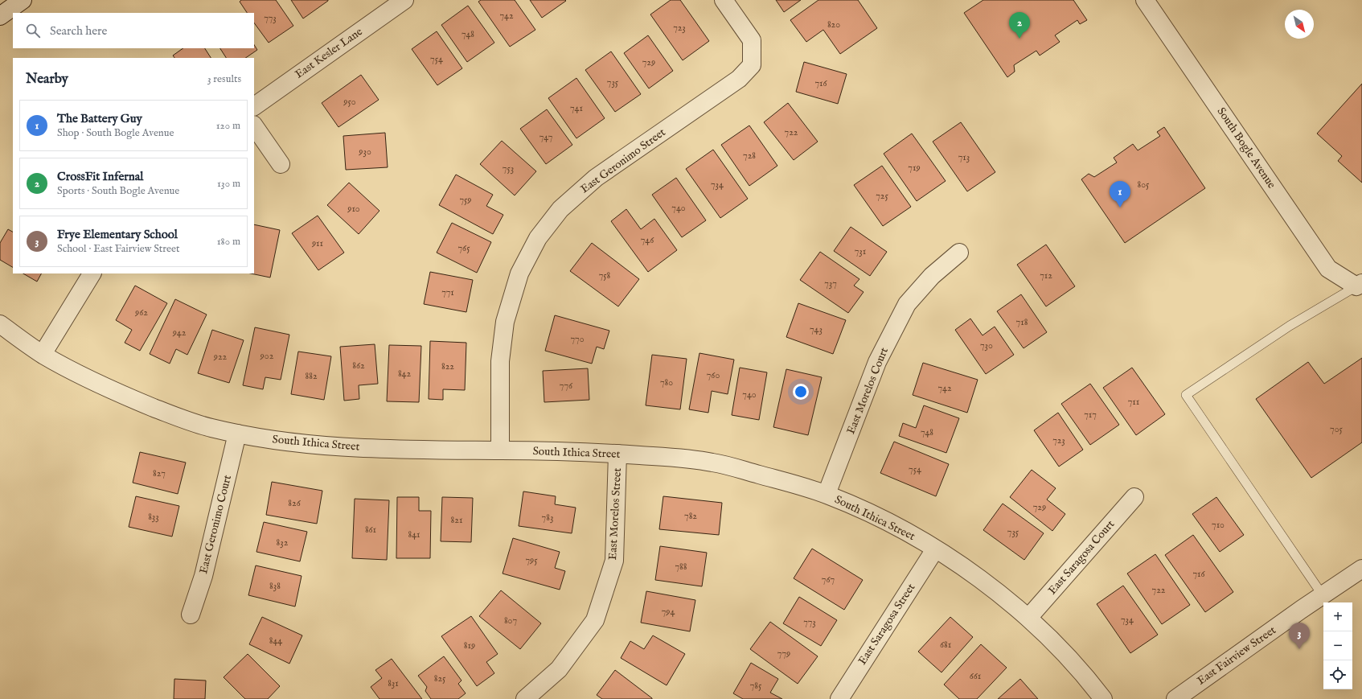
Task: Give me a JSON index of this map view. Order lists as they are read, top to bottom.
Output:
{
  "streets": {
    "street": [
      "East Kesler Lane",
      "South Bogle Avenue",
      "East Geronimo Street",
      "East Morelos Court",
      "South Ithica Street",
      "East Morelos Street",
      "East Geronimo Court",
      "East Saragosa Court",
      "East Saragosa Street",
      "East Fairview Street"
    ]
  },
  "crossings": [
    ["East Geronimo Street", "South Ithica Street"],
    ["East Morelos Court", "South Ithica Street"],
    ["South Ithica Street", "East Morelos Street"],
    ["South Ithica Street", "East Geronimo Court"],
    ["South Ithica Street", "East Saragosa Court"],
    ["South Ithica Street", "East Saragosa Street"]
  ],
  "house_numbers": [
    "742",
    "773",
    "820",
    "723",
    "748",
    "754",
    "729",
    "735",
    "716",
    "950",
    "741",
    "722",
    "747",
    "930",
    "728",
    "713",
    "719",
    "753",
    "734",
    "805",
    "725",
    "759",
    "740",
    "910",
    "746",
    "911",
    "765",
    "731",
    "758",
    "712",
    "737",
    "771",
    "962",
    "718",
    "743",
    "942",
    "770",
    "730",
    "902",
    "922",
    "862",
    "822",
    "842",
    "760",
    "882",
    "780",
    "776",
    "742",
    "740",
    "711",
    "717",
    "705",
    "748",
    "723",
    "754",
    "827",
    "826",
    "729",
    "782",
    "833",
    "783",
    "821",
    "710",
    "861",
    "735",
    "841",
    "832",
    "795",
    "788",
    "716",
    "767",
    "838",
    "722",
    "794",
    "734",
    "807",
    "773",
    "844",
    "681",
    "819",
    "779",
    "661",
    "825",
    "831",
    "785"
  ],
  "north": "bottom right",
  "page": {
    "pins": ["2", "1", "3"],
    "search": "Search here",
    "heading": ["Nearby", "3 results"],
    "list": [
      {
        "mark": "1",
        "name": "The Battery Guy",
        "note": "Shop · South Bogle Avenue",
        "value": "120 m"
      },
      {
        "mark": "2",
        "name": "CrossFit Infernal",
        "note": "Sports · South Bogle Avenue",
        "value": "130 m"
      },
      {
        "mark": "3",
        "name": "Frye Elementary School",
        "note": "School · East Fairview Street",
        "value": "180 m"
      }
    ],
    "map_buttons": ["+", "−"]
  }
}
